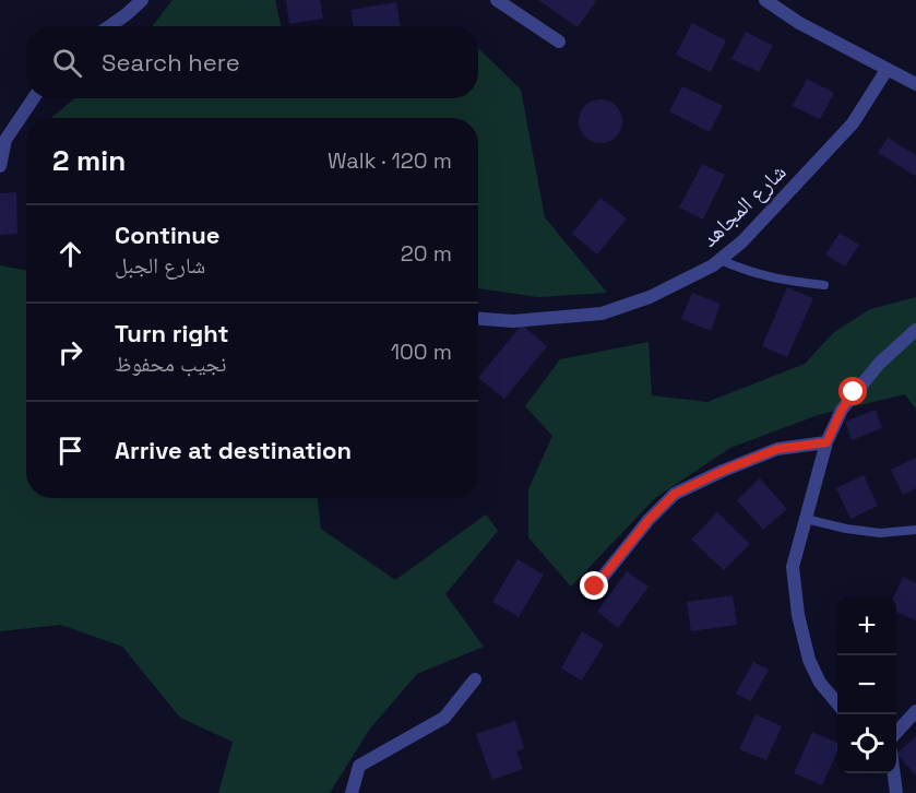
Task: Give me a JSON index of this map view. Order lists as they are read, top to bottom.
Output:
{
  "streets": {
    "street": ["شارع المجاهد"]
  },
  "page": {
    "search": "Search here",
    "heading": ["2 min", "Walk · 120 m"],
    "list": [
      ["Continue", "شارع الجبل", "20 m"],
      ["Turn right", "نجيب محفوظ", "100 m"],
      "Arrive at destination"
    ],
    "map_buttons": ["+", "−"]
  }
}
